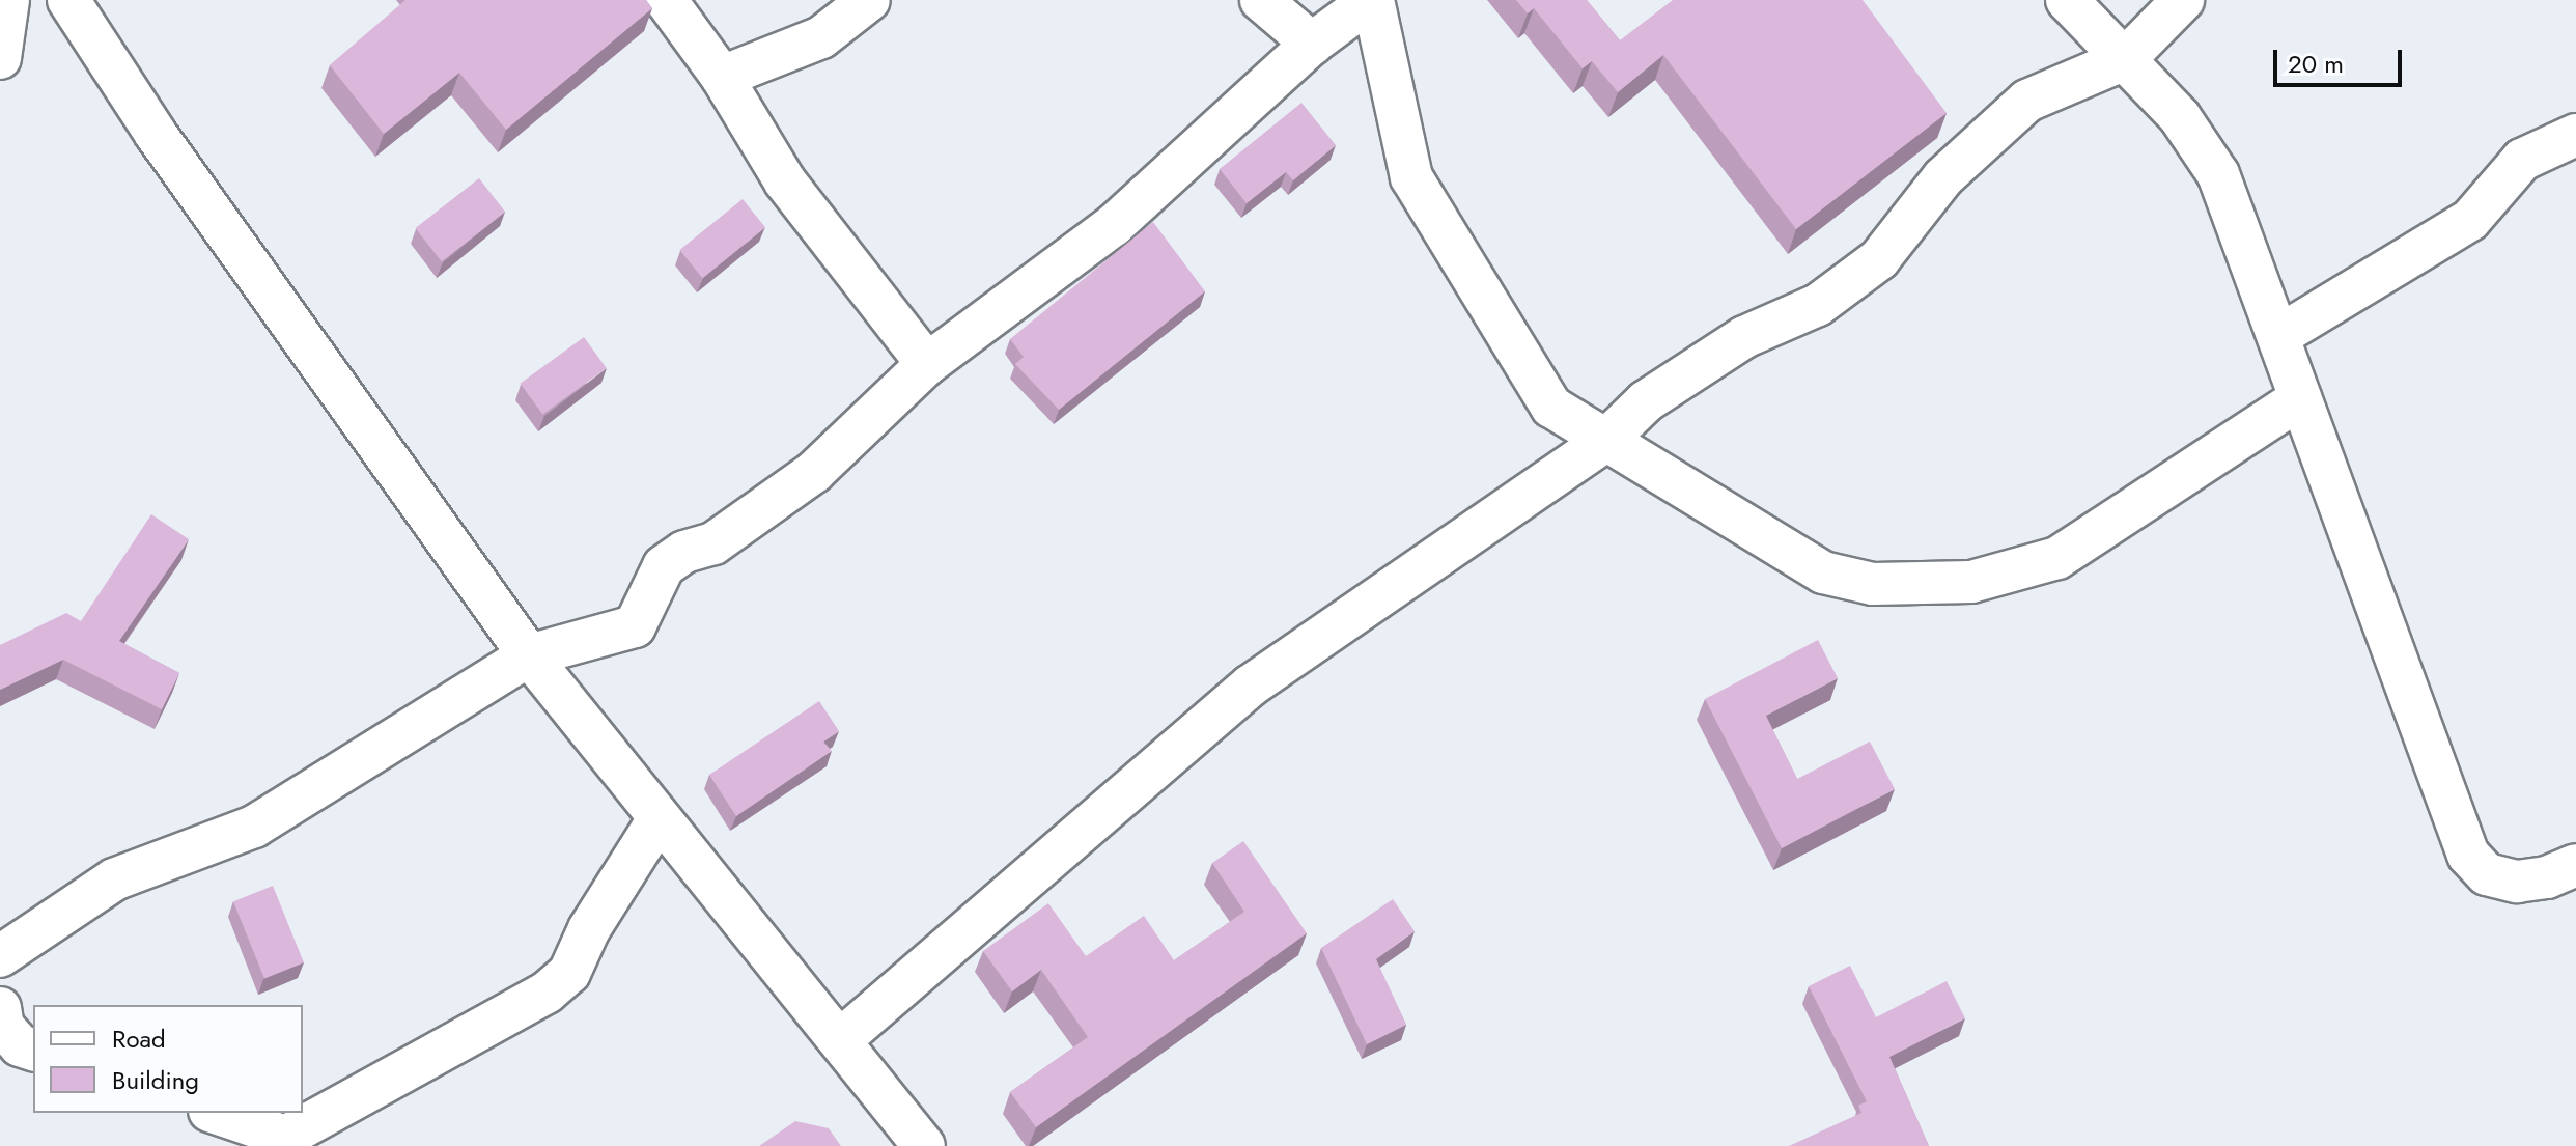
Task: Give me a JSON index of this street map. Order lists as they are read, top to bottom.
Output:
{
  "legend": ["Road", "Building"],
  "scale_bar": "20 m"
}
